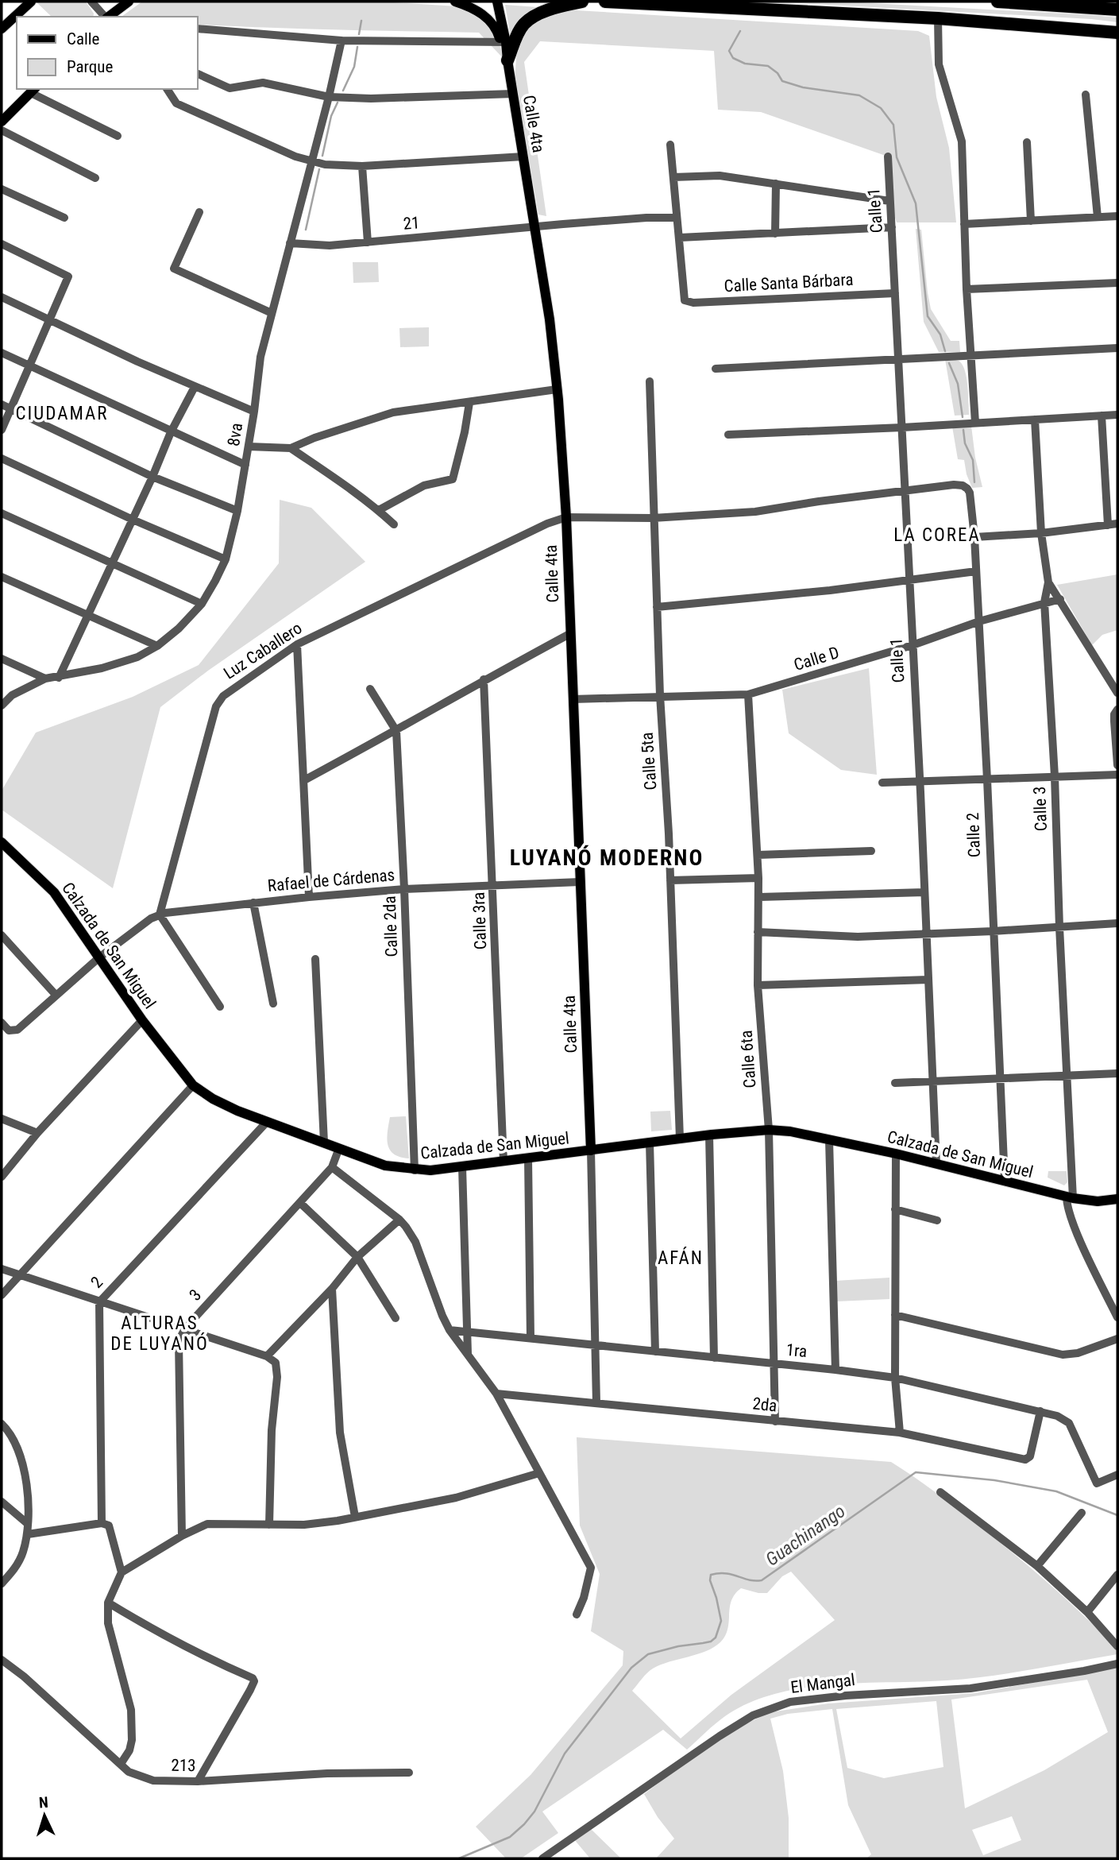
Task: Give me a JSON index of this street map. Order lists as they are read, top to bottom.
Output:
{
  "streets": {
    "main road": ["Calle 4ta", "Calzada de San Miguel"],
    "street": [
      "Calle 1",
      "21",
      "Calle Santa Bárbara",
      "8va",
      "Luz Caballero",
      "Calle D",
      "Calle 5ta",
      "Calle 3",
      "Calle 2",
      "Rafael de Cárdenas",
      "Calle 3ra",
      "Calle 2da",
      "Calle 6ta",
      "2",
      "3",
      "1ra",
      "2da",
      "El Mangal",
      "213"
    ]
  },
  "crossings": [
    ["Calle 4ta", "21"],
    ["Calle 4ta", "Luz Caballero"],
    ["Calle 4ta", "Calle D"],
    ["Calle 4ta", "Rafael de Cárdenas"],
    ["Calle 4ta", "Calzada de San Miguel"],
    ["Calle 1", "Calle Santa Bárbara"],
    ["Calle 1", "Luz Caballero"],
    ["Calle 1", "Calle D"],
    ["Calle 1", "Calzada de San Miguel"],
    ["21", "8va"],
    ["Luz Caballero", "Calle 5ta"],
    ["Luz Caballero", "Calle 2"],
    ["Luz Caballero", "Rafael de Cárdenas"],
    ["Calle D", "Calle 5ta"],
    ["Calle D", "Calle 3"],
    ["Calle D", "Calle 2"],
    ["Calle D", "Calle 6ta"],
    ["Calle 5ta", "Calzada de San Miguel"],
    ["Calle 3", "Calzada de San Miguel"],
    ["Calle 2", "Calzada de San Miguel"],
    ["Rafael de Cárdenas", "Calle 3ra"],
    ["Rafael de Cárdenas", "Calle 2da"],
    ["Rafael de Cárdenas", "Calzada de San Miguel"],
    ["Calle 3ra", "Calzada de San Miguel"],
    ["Calle 2da", "Calzada de San Miguel"],
    ["Calzada de San Miguel", "Calle 6ta"],
    ["Calzada de San Miguel", "2"],
    ["Calzada de San Miguel", "3"],
    ["Calle 6ta", "1ra"],
    ["Calle 6ta", "2da"],
    ["1ra", "2da"]
  ],
  "districts": [
    "CIUDAMAR",
    "LA COREA",
    "LUYANÓ MODERNO",
    "AFÁN",
    "ALTURAS DE LUYANÓ"
  ],
  "water": ["Guachinango"],
  "legend": ["Calle", "Parque"],
  "north": "top"
}
